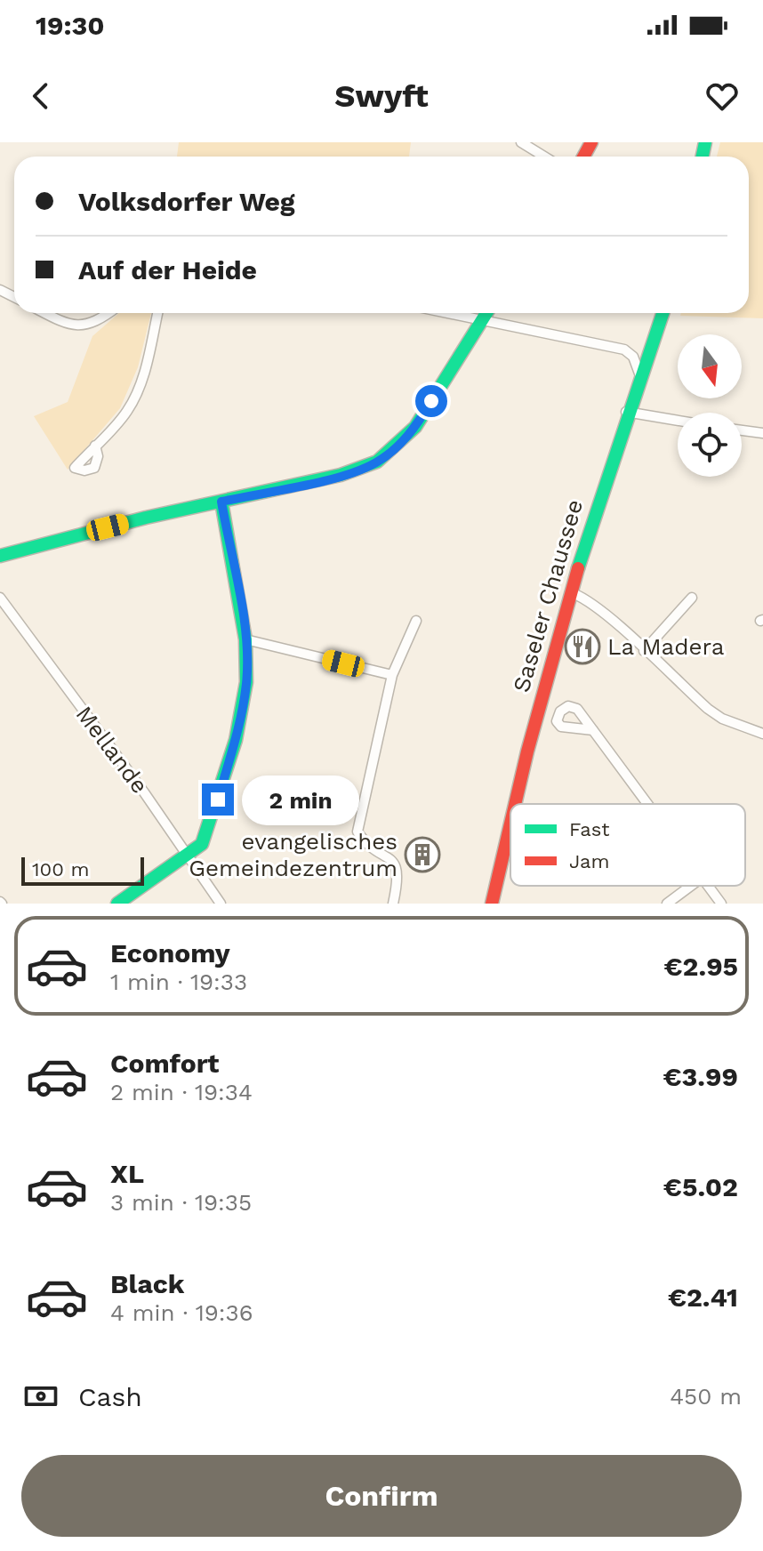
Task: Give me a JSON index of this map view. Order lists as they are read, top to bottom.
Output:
{
  "streets": {
    "street": ["Saseler Chaussee", "Mellande"]
  },
  "places": {
    "restaurant": ["La Madera"],
    "building": ["evangelisches Gemeindezentrum"]
  },
  "legend": ["Fast", "Jam"],
  "scale_bar": "100 m",
  "north": "bottom",
  "page": {
    "status": "19:30",
    "header": "Swyft",
    "banner": ["Volksdorfer Weg", "Auf der Heide"],
    "bubble": "2 min",
    "scale": "100 m",
    "list": [
      {
        "name": "Economy",
        "note": "1 min · 19:33",
        "value": "€2.95"
      },
      {
        "name": "Comfort",
        "note": "2 min · 19:34",
        "value": "€3.99"
      },
      {
        "name": "XL",
        "note": "3 min · 19:35",
        "value": "€5.02"
      },
      {
        "name": "Black",
        "note": "4 min · 19:36",
        "value": "€2.41"
      }
    ],
    "pay": ["Cash", "450 m"],
    "buttons": "Confirm"
  }
}
